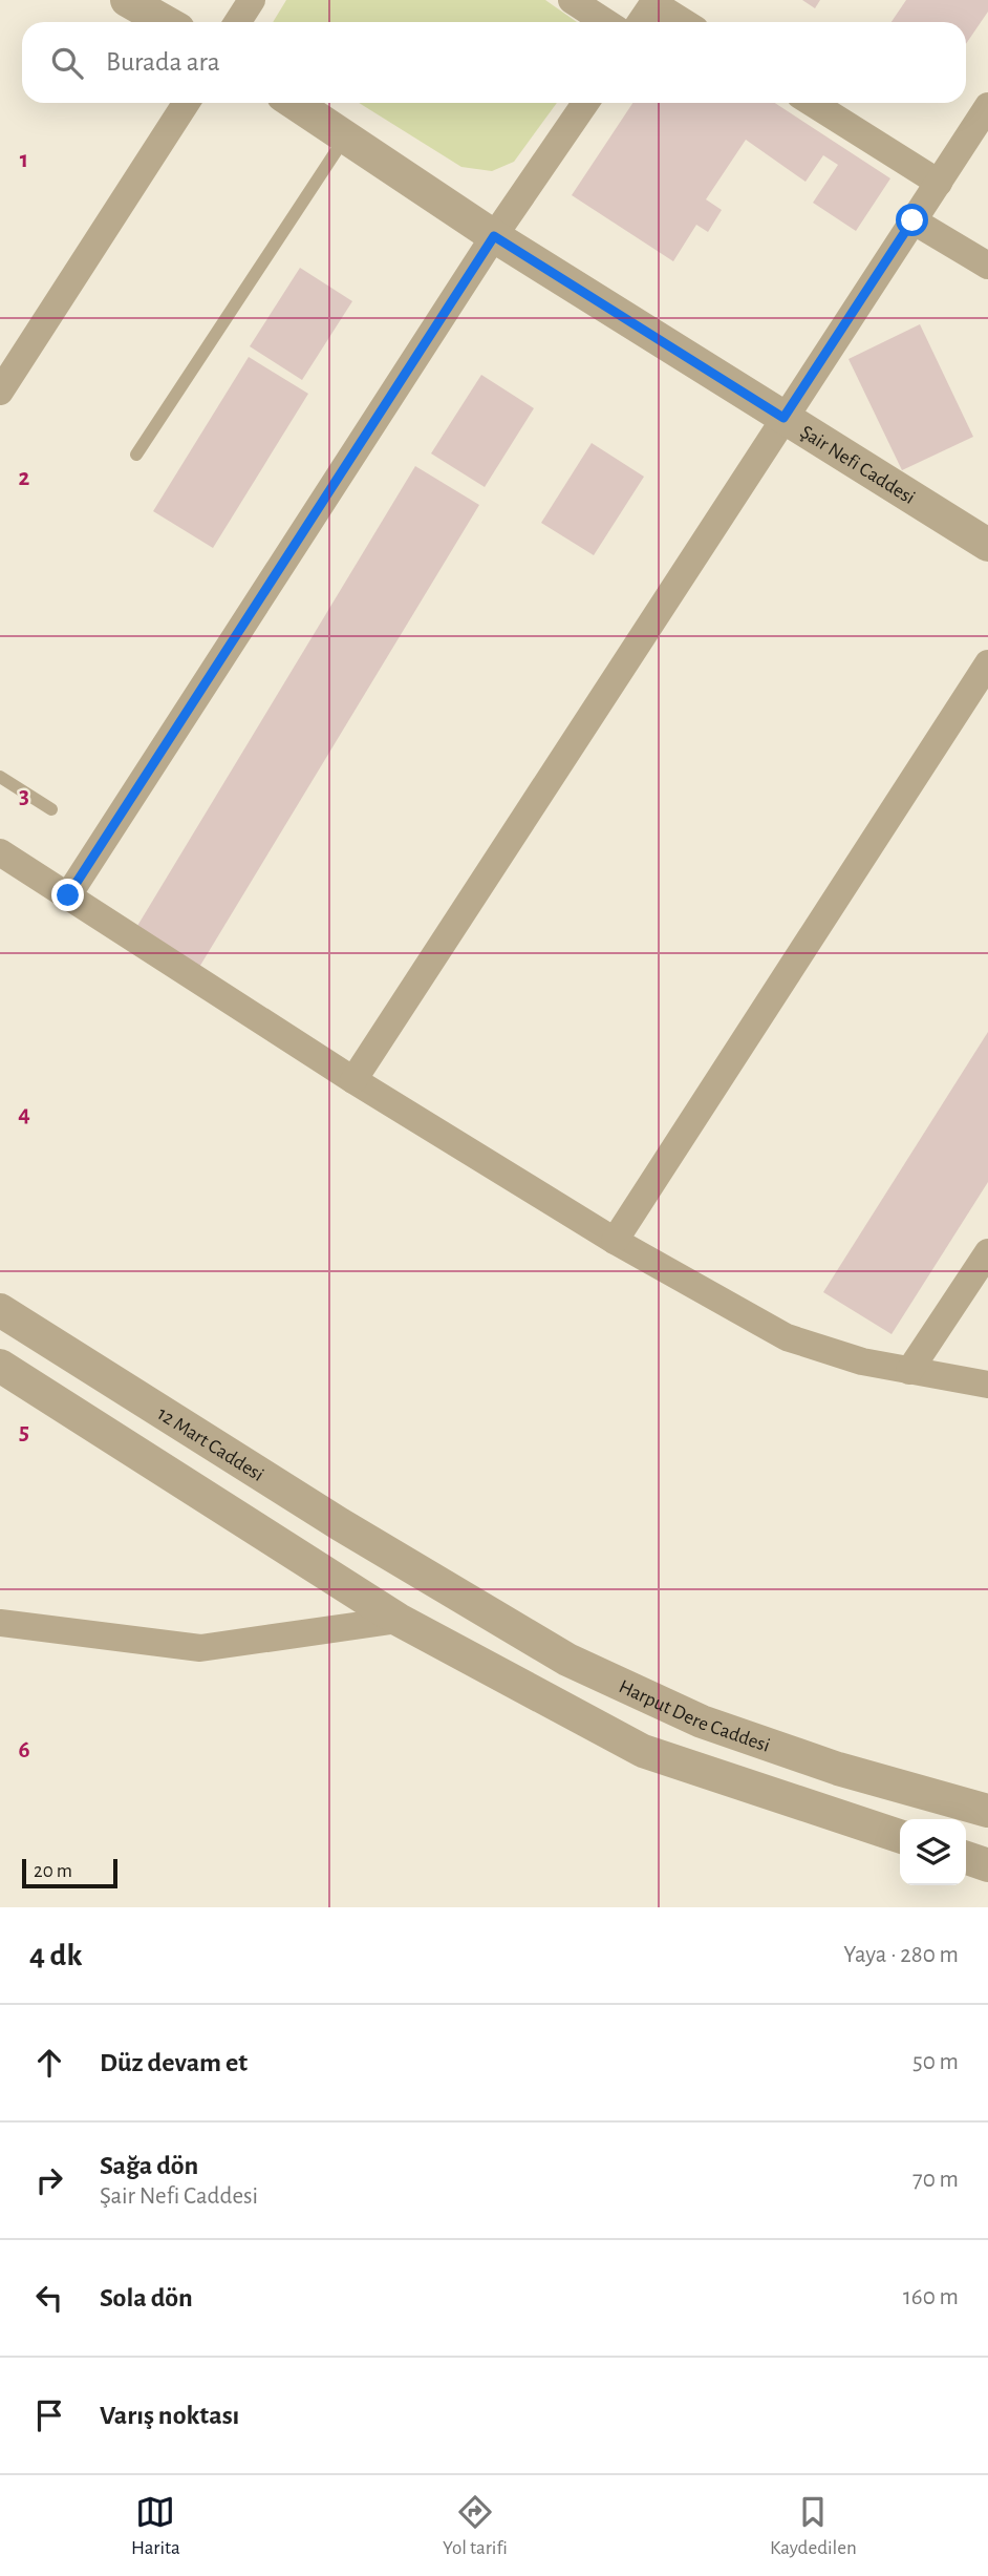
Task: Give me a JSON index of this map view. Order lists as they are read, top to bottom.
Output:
{
  "streets": {
    "street": ["Şair Nefi Caddesi", "12 Mart Caddesi", "Harput Dere Caddesi"]
  },
  "crossings": [
    ["12 Mart Caddesi", "Harput Dere Caddesi"]
  ],
  "scale_bar": "20 m",
  "page": {
    "search": "Burada ara",
    "scale": "20 m",
    "heading": ["4 dk", "Yaya · 280 m"],
    "list": [
      ["Düz devam et", "50 m"],
      ["Sağa dön", "Şair Nefi Caddesi", "70 m"],
      ["Sola dön", "160 m"],
      "Varış noktası"
    ],
    "nav": ["Harita", "Yol tarifi", "Kaydedilen"]
  },
  "grid": {
    "rows": [
      "1",
      "2",
      "3",
      "4",
      "5",
      "6"
    ]
  }
}
